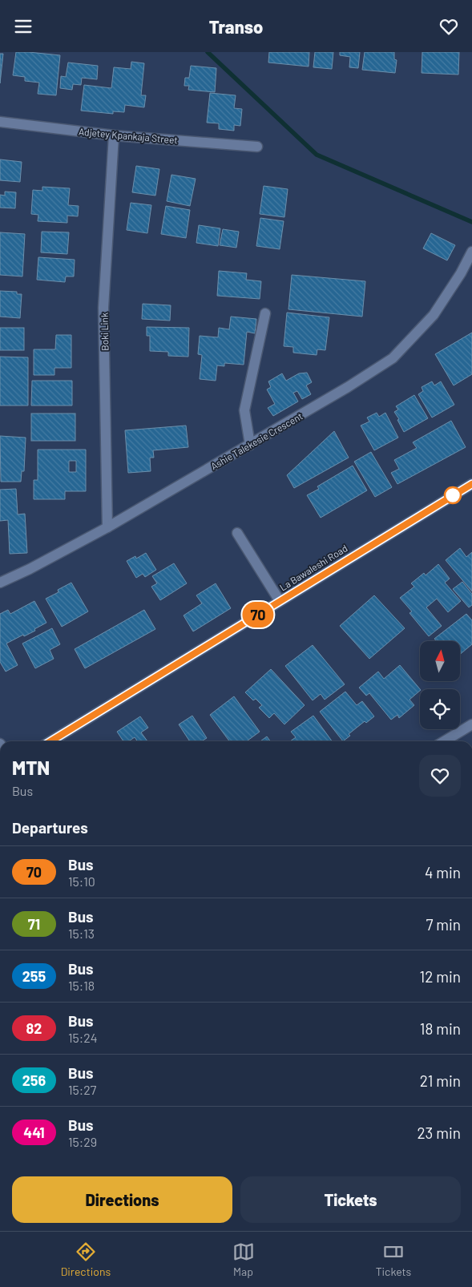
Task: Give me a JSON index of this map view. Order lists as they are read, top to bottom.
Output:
{
  "streets": {
    "main road": ["La Bawaleshi Road"],
    "street": ["Adjetey Kpankaja Street", "Boki Link", "Ashie Talekesie Crescent"]
  },
  "crossings": [
    ["Adjetey Kpankaja Street", "Boki Link"],
    ["Boki Link", "Ashie Talekesie Crescent"]
  ],
  "lines": ["bus line 70"],
  "north": "top",
  "page": {
    "header": "Transo",
    "on_map": "70",
    "heading": [
      ["MTN", "Bus"],
      "Departures"
    ],
    "list": [
      {
        "mark": "70",
        "name": "Bus",
        "note": "15:10",
        "value": "4 min"
      },
      {
        "mark": "71",
        "name": "Bus",
        "note": "15:13",
        "value": "7 min"
      },
      {
        "mark": "255",
        "name": "Bus",
        "note": "15:18",
        "value": "12 min"
      },
      {
        "mark": "82",
        "name": "Bus",
        "note": "15:24",
        "value": "18 min"
      },
      {
        "mark": "256",
        "name": "Bus",
        "note": "15:27",
        "value": "21 min"
      },
      {
        "mark": "441",
        "name": "Bus",
        "note": "15:29",
        "value": "23 min"
      }
    ],
    "buttons": ["Directions", "Tickets"],
    "tabs": ["Directions", "Map", "Tickets"]
  }
}
